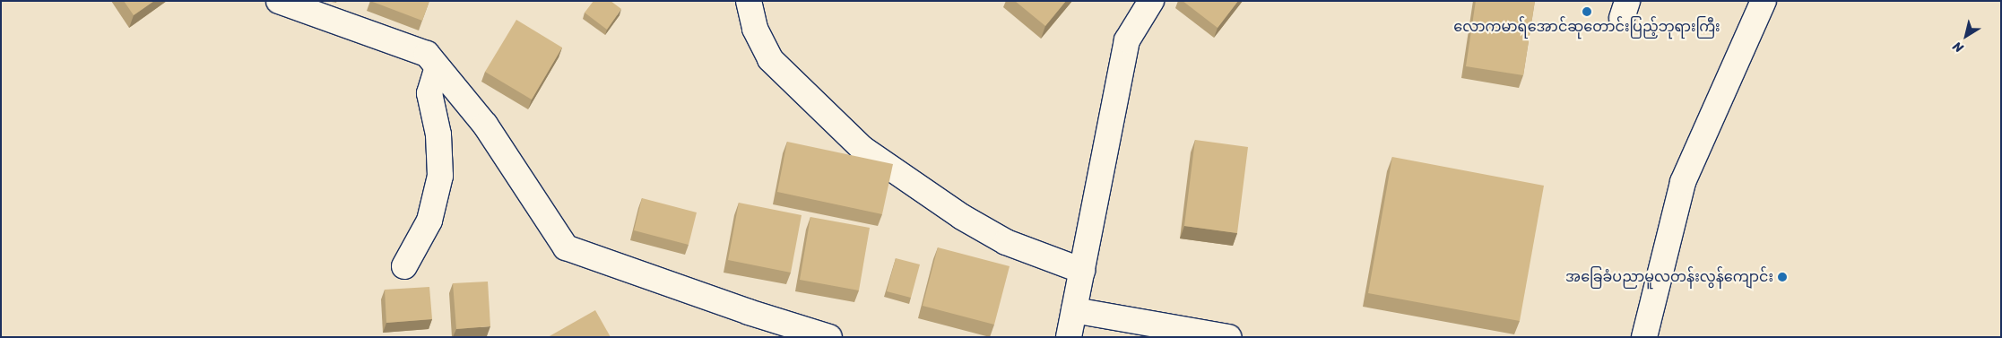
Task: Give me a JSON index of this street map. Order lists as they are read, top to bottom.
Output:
{
  "places": ["လောကမာရ်အောင်ဆုတောင်းပြည့်ဘုရားကြီး", "အခြေခံပညာမူလတန်းလွန်ကျောင်း"],
  "north": "bottom left"
}
